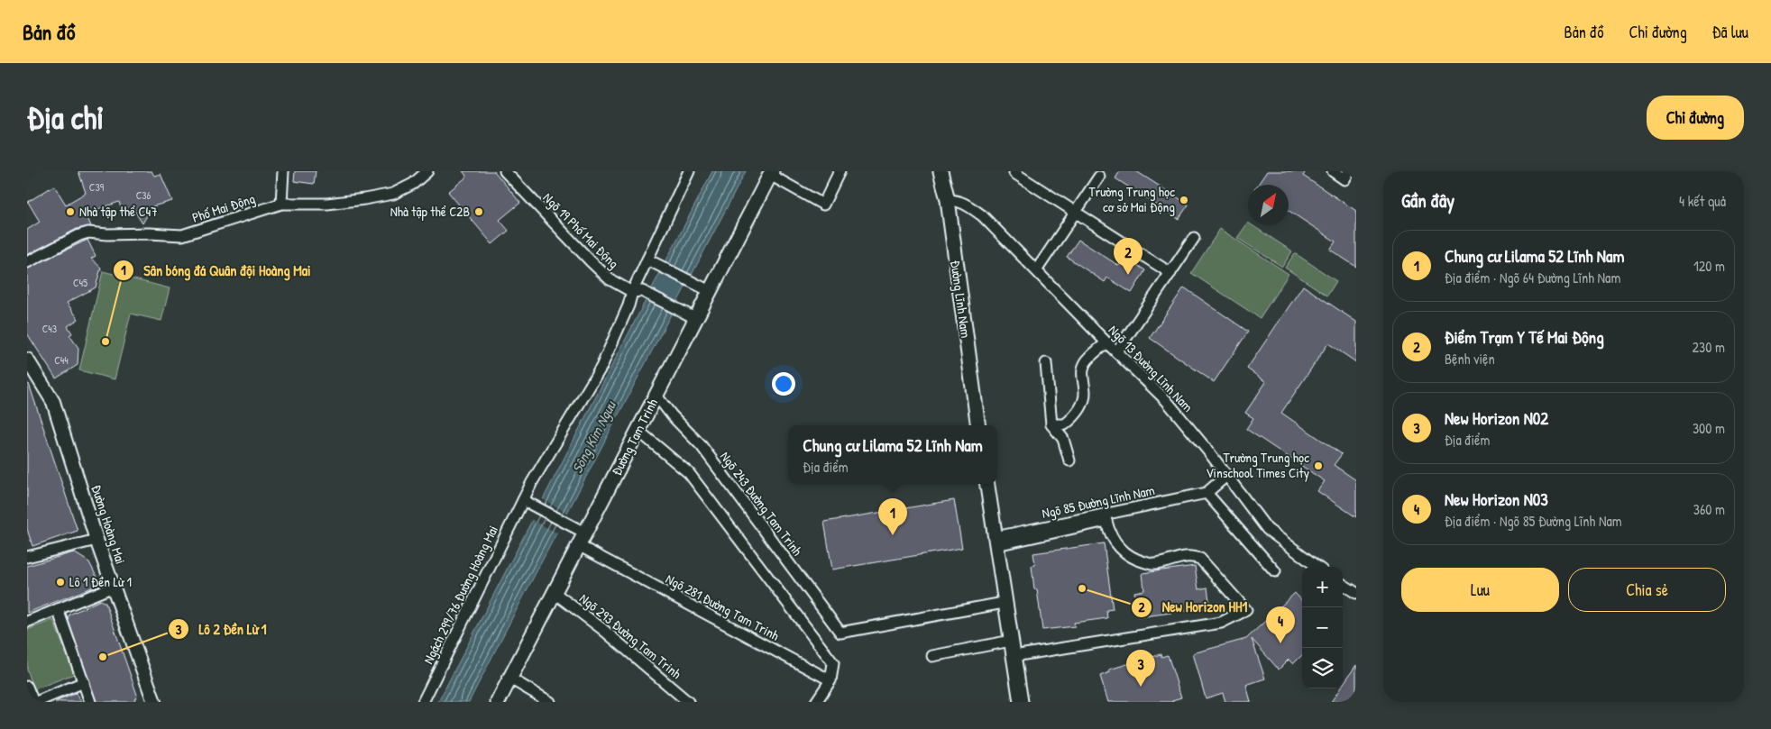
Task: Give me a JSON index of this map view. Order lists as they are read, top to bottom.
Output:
{
  "streets": {
    "main road": ["Đường Lĩnh Nam", "Đường Tam Trinh"],
    "street": [
      "Phố Mai Động",
      "Ngõ 19 Phố Mai Động",
      "Ngõ 13 Đường Lĩnh Nam",
      "Ngõ 85 Đường Lĩnh Nam",
      "Ngõ 243 Đường Tam Trinh",
      "Đường Hoàng Mai",
      "Ngách 299/76 Đường Hoàng Mai",
      "Ngõ 281 Đường Tam Trinh",
      "Ngõ 293 Đường Tam Trinh"
    ]
  },
  "crossings": [
    ["Ngõ 19 Phố Mai Động", "Ngách 299/76 Đường Hoàng Mai"],
    ["Đường Lĩnh Nam", "Ngõ 13 Đường Lĩnh Nam"],
    ["Ngõ 13 Đường Lĩnh Nam", "Ngõ 85 Đường Lĩnh Nam"],
    ["Đường Tam Trinh", "Ngõ 243 Đường Tam Trinh"],
    ["Đường Tam Trinh", "Ngõ 281 Đường Tam Trinh"],
    ["Đường Tam Trinh", "Ngõ 293 Đường Tam Trinh"]
  ],
  "water": ["Sông Kim Ngưu"],
  "places": [
    "Trường Trung học cơ sở Mai Động",
    "Nhà tập thể C47",
    "Nhà tập thể C2B",
    "Sân bóng đá Quân đội Hoàng Mai",
    "Trường Trung học Vinschool Times City",
    "Lô 1 Đền Lừ 1",
    "New Horizon HH1",
    "Lô 2 Đền Lừ 1"
  ],
  "house_numbers": [
    "C39",
    "C36",
    "C45",
    "C43",
    "C44"
  ],
  "north": "top right",
  "page": {
    "header": "Bản đồ",
    "nav": ["Bản đồ", "Chỉ đường", "Đã lưu"],
    "buttons": [
      "Chỉ đường",
      ["Lưu", "Chia sẻ"]
    ],
    "title": "Địa chỉ",
    "heading": ["Gần đây", "4 kết quả"],
    "list": [
      {
        "mark": "1",
        "name": "Chung cư Lilama 52 Lĩnh Nam",
        "note": "Địa điểm · Ngõ 64 Đường Lĩnh Nam",
        "value": "120 m"
      },
      {
        "mark": "2",
        "name": "Điểm Trạm Y Tế Mai Động",
        "note": "Bệnh viện",
        "value": "230 m"
      },
      {
        "mark": "3",
        "name": "New Horizon N02",
        "note": "Địa điểm",
        "value": "300 m"
      },
      {
        "mark": "4",
        "name": "New Horizon N03",
        "note": "Địa điểm · Ngõ 85 Đường Lĩnh Nam",
        "value": "360 m"
      }
    ],
    "pins": [
      "2",
      "1",
      "4",
      "3"
    ],
    "popup": ["Chung cư Lilama 52 Lĩnh Nam", "Địa điểm"],
    "map_buttons": ["+", "−"]
  }
}
